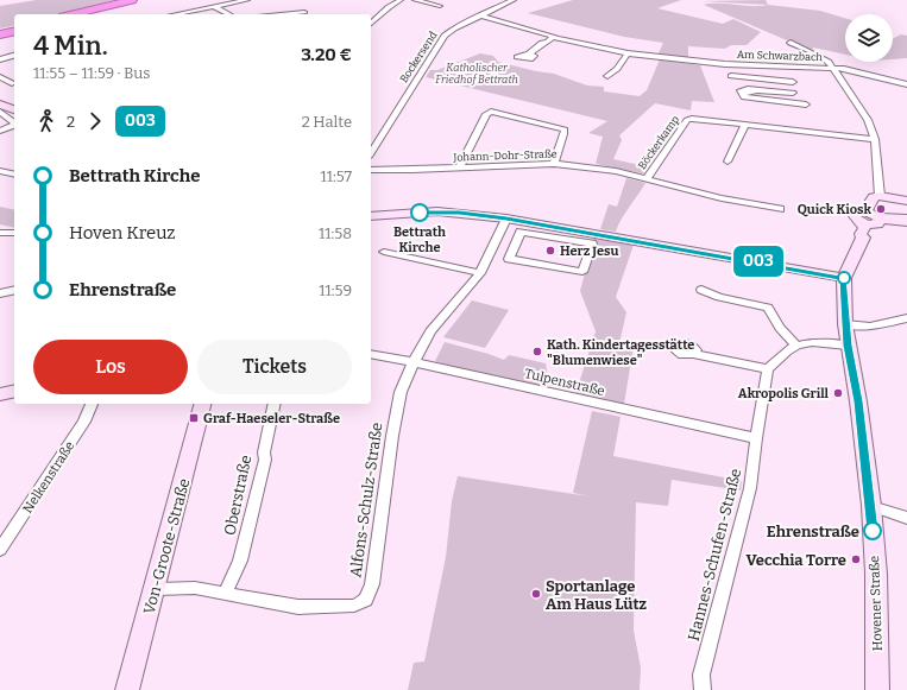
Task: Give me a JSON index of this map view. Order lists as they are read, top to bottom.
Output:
{
  "streets": {
    "street": [
      "Am Schwarzbach",
      "Bockersend",
      "Böckerkamp",
      "Johann-Dohr-Straße",
      "Tulpenstraße",
      "Nelkenstraße",
      "Oberstraße",
      "Alfons-Schulz-Straße",
      "Von-Groote-Straße",
      "Hannes-Schufen-Straße",
      "Hovener Straße"
    ]
  },
  "crossings": [
    ["Am Schwarzbach", "Bockersend"],
    ["Böckerkamp", "Johann-Dohr-Straße"],
    ["Tulpenstraße", "Alfons-Schulz-Straße"],
    ["Tulpenstraße", "Hannes-Schufen-Straße"],
    ["Oberstraße", "Alfons-Schulz-Straße"],
    ["Alfons-Schulz-Straße", "Von-Groote-Straße"]
  ],
  "parks": ["Katholischer Friedhof Bettrath"],
  "places": {
    "other": [
      "Quick Kiosk",
      "Bettrath Kirche",
      "Herz Jesu",
      "Kath. Kindertagesstätte \"Blumenwiese\"",
      "Akropolis Grill",
      "Ehrenstraße",
      "Vecchia Torre",
      "Sportanlage Am Haus Lütz"
    ],
    "transit": ["Graf-Haeseler-Straße"]
  },
  "lines": ["bus line 003"],
  "page": {
    "on_map": "003",
    "heading": ["4 Min.", "11:55 – 11:59 · Bus", "3.20 €"],
    "legs": ["2", "003", "2 Halte"],
    "list": [
      {
        "name": "Bettrath Kirche",
        "value": "11:57"
      },
      {
        "name": "Hoven Kreuz",
        "value": "11:58"
      },
      {
        "name": "Ehrenstraße",
        "value": "11:59"
      }
    ],
    "buttons": ["Los", "Tickets"]
  }
}
